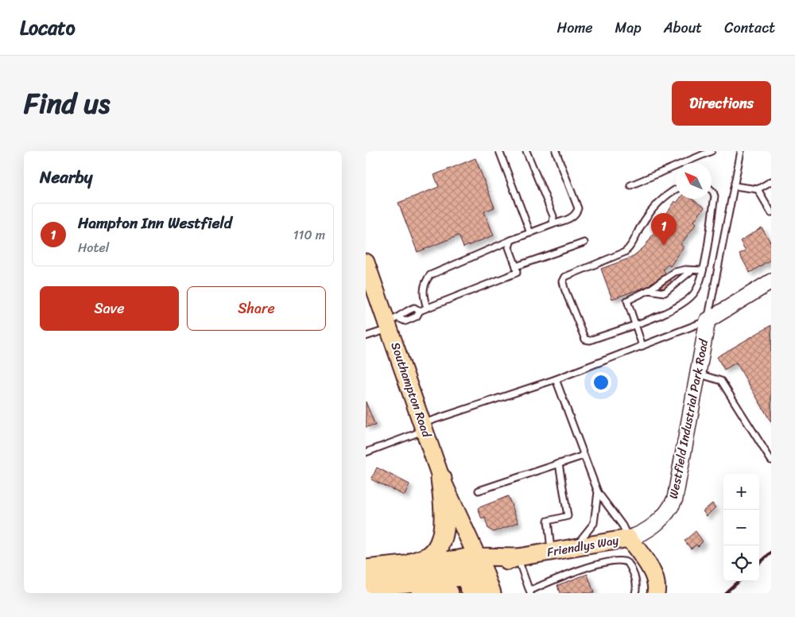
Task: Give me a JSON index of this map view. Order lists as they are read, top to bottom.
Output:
{
  "streets": {
    "highway": ["Southampton Road"],
    "main road": ["Friendlys Way"],
    "street": ["Westfield Industrial Park Road"]
  },
  "crossings": [
    ["Southampton Road", "Friendlys Way"],
    ["Westfield Industrial Park Road", "Friendlys Way"]
  ],
  "north": "top left",
  "page": {
    "header": "Locato",
    "nav": [
      "Home",
      "Map",
      "About",
      "Contact"
    ],
    "title": "Find us",
    "buttons": [
      "Directions",
      ["Save", "Share"]
    ],
    "heading": "Nearby",
    "list": [
      {
        "mark": "1",
        "name": "Hampton Inn Westfield",
        "note": "Hotel",
        "value": "110 m"
      }
    ],
    "pins": "1",
    "map_buttons": ["+", "−"]
  }
}
